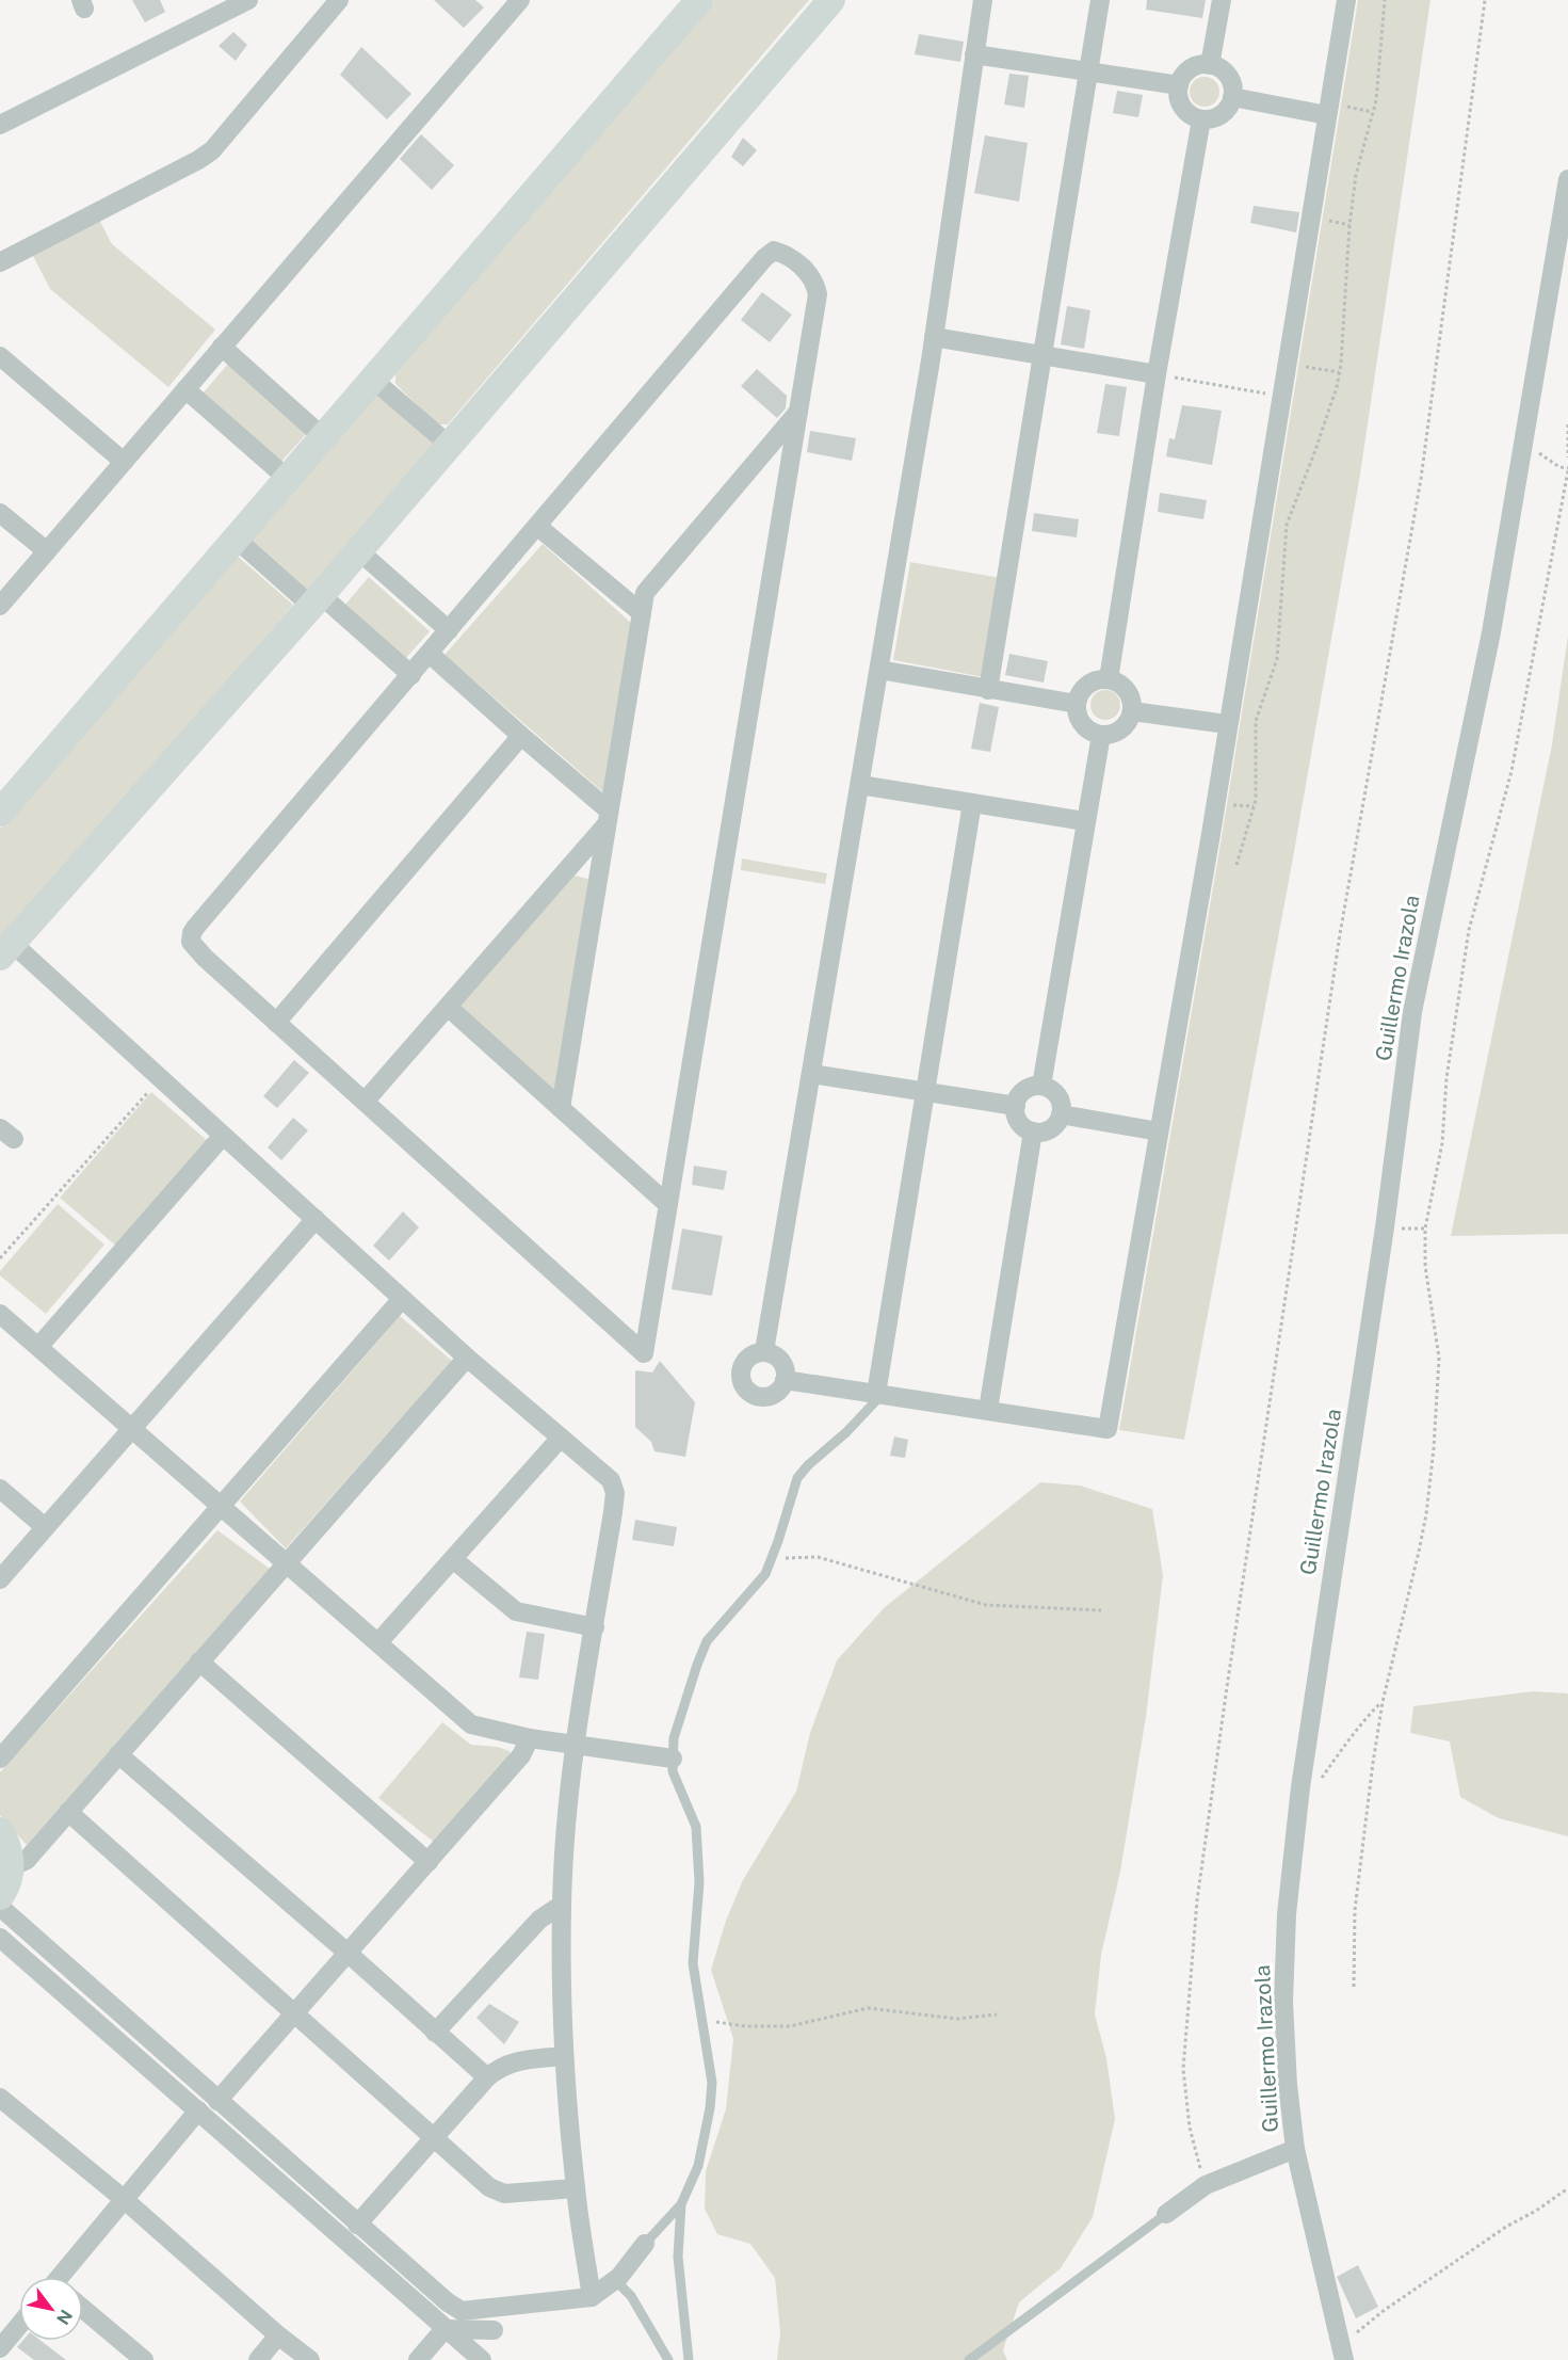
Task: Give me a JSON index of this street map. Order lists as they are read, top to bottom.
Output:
{
  "streets": {
    "street": ["Guillermo Irazola"]
  },
  "north": "bottom right"
}
